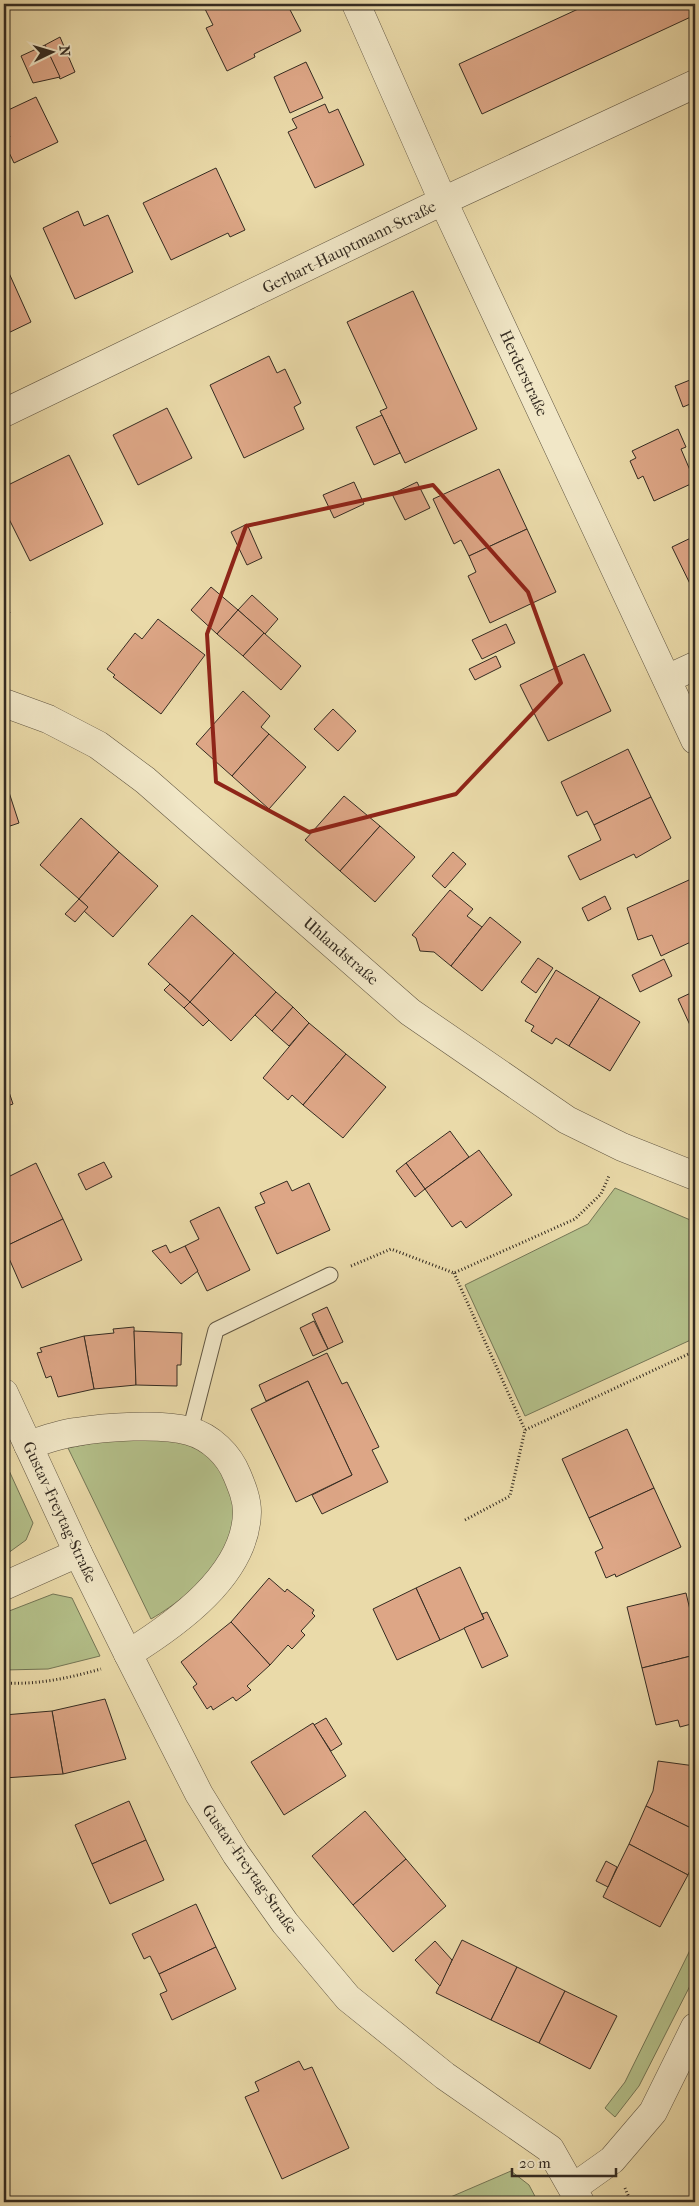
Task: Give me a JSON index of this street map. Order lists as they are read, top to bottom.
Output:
{
  "streets": {
    "street": [
      "Gerhart-Hauptmann-Straße",
      "Herderstraße",
      "Uhlandstraße",
      "Gustav-Freytag-Straße"
    ]
  },
  "crossings": [
    ["Gerhart-Hauptmann-Straße", "Herderstraße"]
  ],
  "scale_bar": "20 m",
  "north": "right"
}
